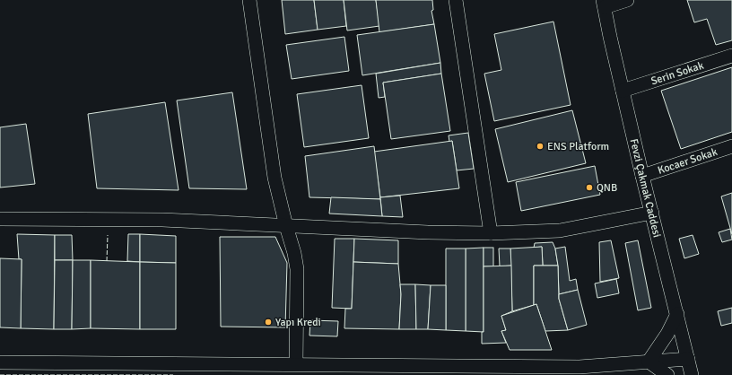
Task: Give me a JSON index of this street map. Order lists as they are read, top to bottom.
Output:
{
  "streets": {
    "street": ["Serin Sokak", "Kocaer Sokak", "Fevzi Çakmak Caddesi"]
  },
  "crossings": [
    ["Serin Sokak", "Fevzi Çakmak Caddesi"],
    ["Kocaer Sokak", "Fevzi Çakmak Caddesi"]
  ],
  "places": ["ENS Platform", "QNB", "Yapı Kredi"]
}
